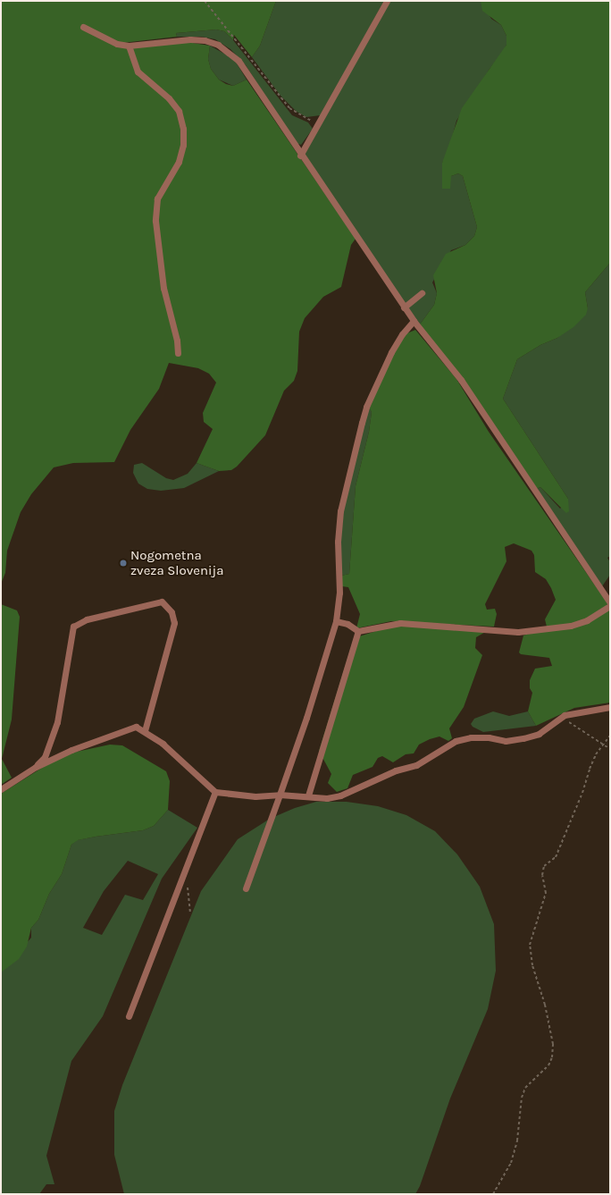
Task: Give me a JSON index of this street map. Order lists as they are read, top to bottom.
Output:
{
  "places": ["Nogometna zveza Slovenija"]
}
